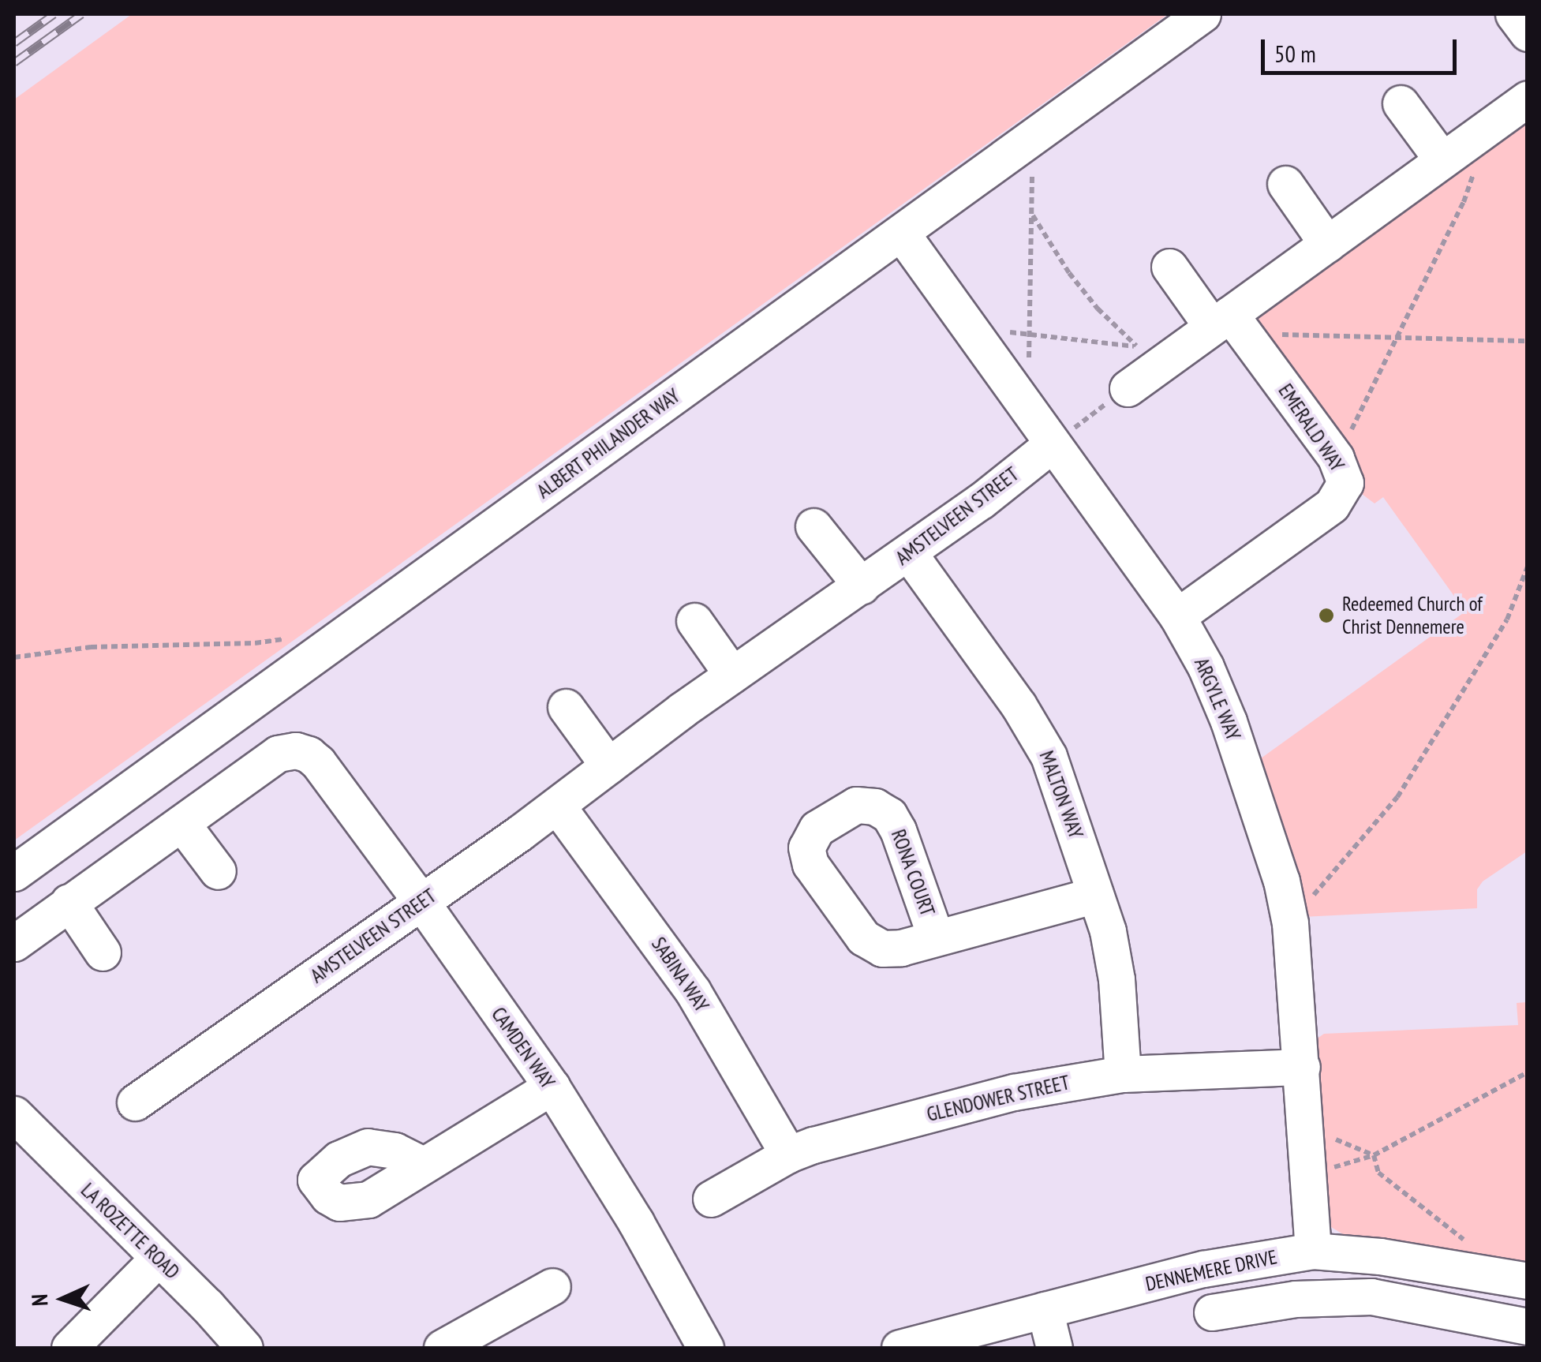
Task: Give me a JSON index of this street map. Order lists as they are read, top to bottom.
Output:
{
  "streets": {
    "street": [
      "EMERALD WAY",
      "ALBERT PHILANDER WAY",
      "AMSTELVEEN STREET",
      "ARGYLE WAY",
      "MALTON WAY",
      "RONA COURT",
      "SABINA WAY",
      "CAMDEN WAY",
      "GLENDOWER STREET",
      "LA ROZETTE ROAD",
      "DENNEMERE DRIVE"
    ]
  },
  "crossings": [
    ["EMERALD WAY", "ARGYLE WAY"],
    ["ALBERT PHILANDER WAY", "ARGYLE WAY"],
    ["AMSTELVEEN STREET", "ARGYLE WAY"],
    ["AMSTELVEEN STREET", "MALTON WAY"],
    ["AMSTELVEEN STREET", "SABINA WAY"],
    ["AMSTELVEEN STREET", "CAMDEN WAY"],
    ["ARGYLE WAY", "GLENDOWER STREET"],
    ["ARGYLE WAY", "DENNEMERE DRIVE"],
    ["MALTON WAY", "RONA COURT"],
    ["MALTON WAY", "GLENDOWER STREET"],
    ["SABINA WAY", "GLENDOWER STREET"]
  ],
  "places": ["Redeemed Church of Christ Dennemere"],
  "scale_bar": "50 m",
  "north": "left"
}
